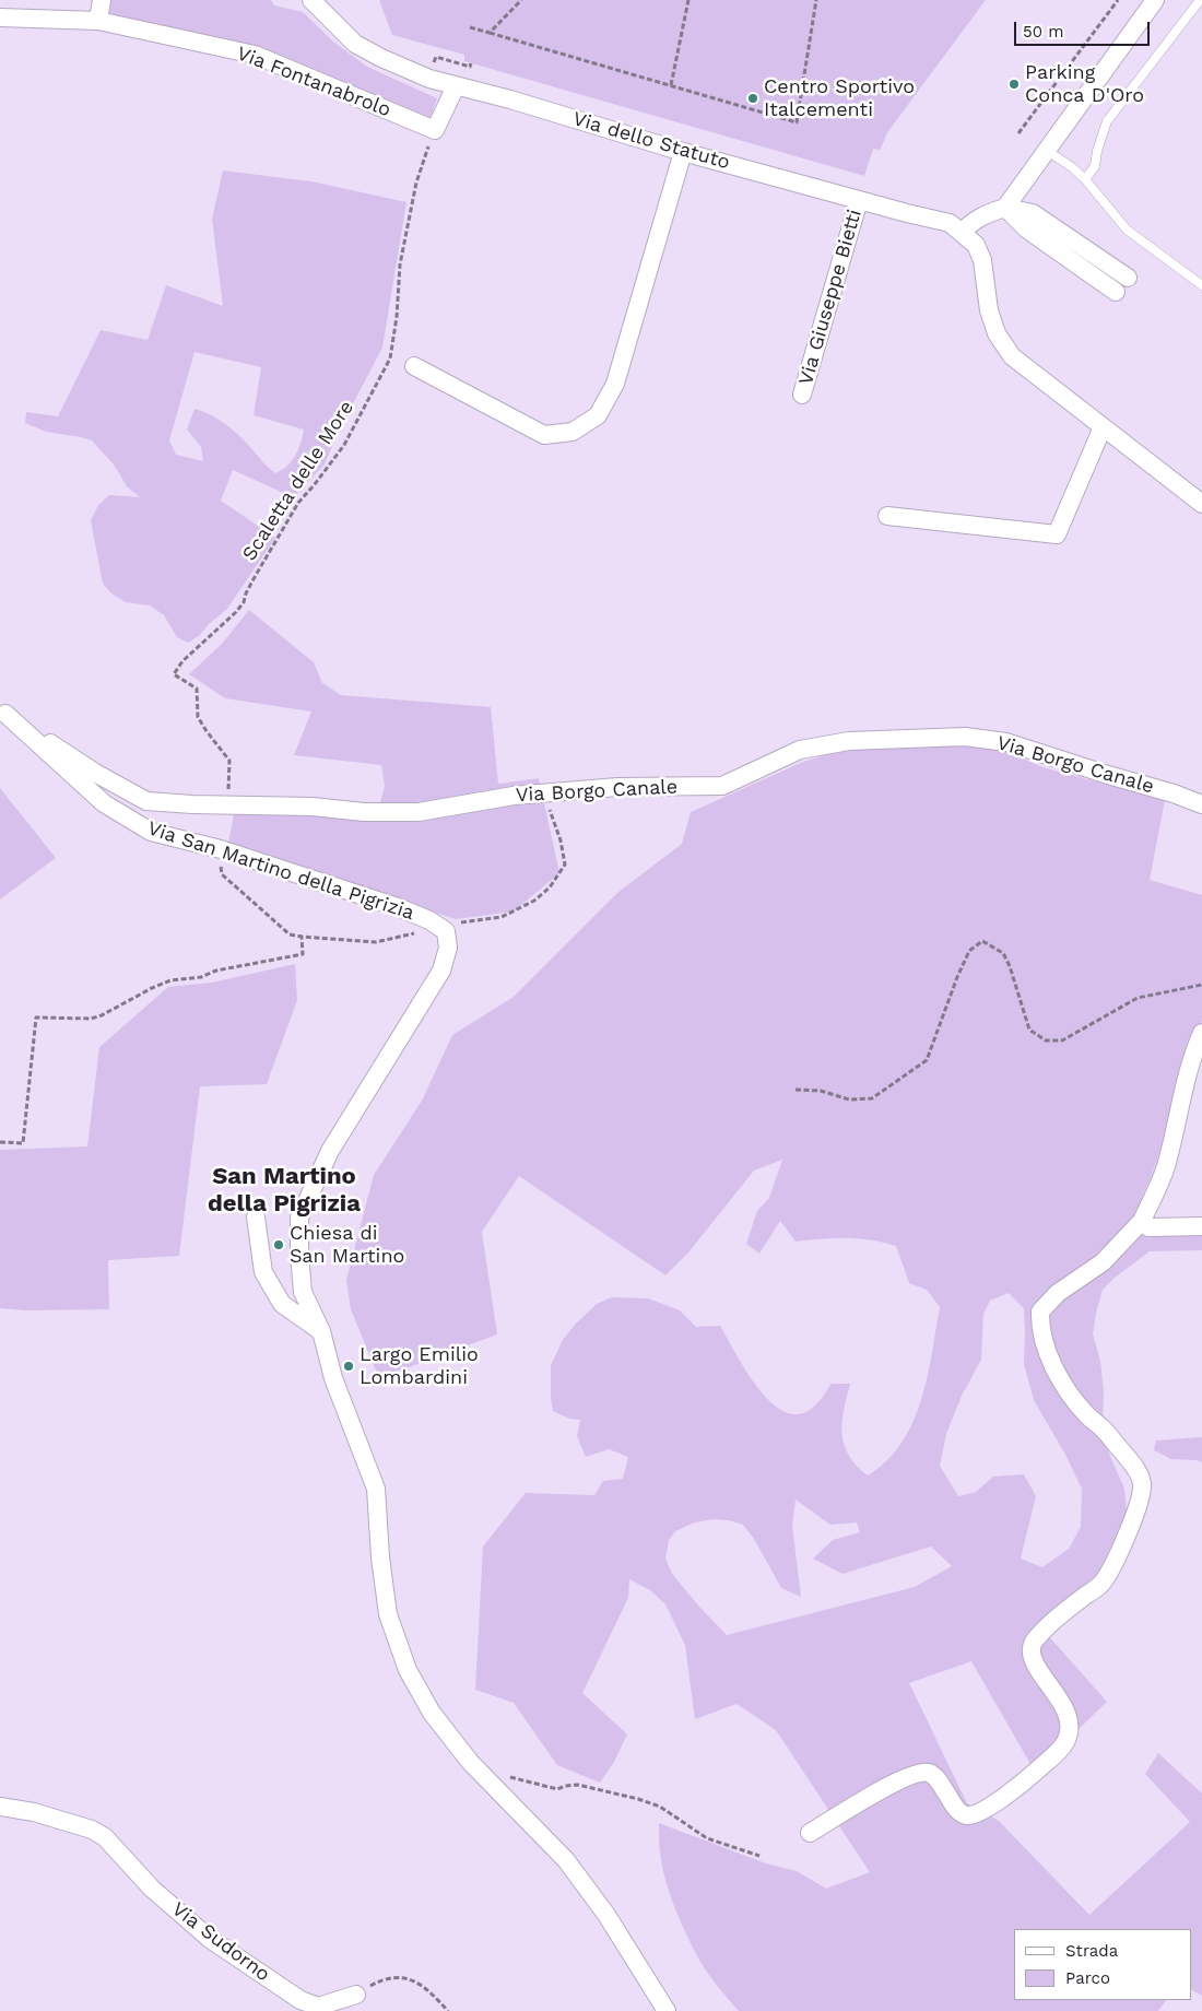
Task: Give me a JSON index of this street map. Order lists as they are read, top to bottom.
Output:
{
  "streets": {
    "street": [
      "Via Fontanabrolo",
      "Via dello Statuto",
      "Via Giuseppe Bietti",
      "Via Borgo Canale",
      "Via San Martino della Pigrizia",
      "Via Sudorno"
    ],
    "path": ["Scaletta delle More"]
  },
  "crossings": [
    ["Via Fontanabrolo", "Scaletta delle More"],
    ["Via dello Statuto", "Via Giuseppe Bietti"],
    ["Scaletta delle More", "Via Borgo Canale"],
    ["Via Borgo Canale", "Via San Martino della Pigrizia"]
  ],
  "districts": ["San Martino della Pigrizia"],
  "places": [
    "Parking Conca D'Oro",
    "Centro Sportivo Italcementi",
    "Chiesa di San Martino",
    "Largo Emilio Lombardini"
  ],
  "legend": ["Strada", "Parco"],
  "scale_bar": "50 m"
}
